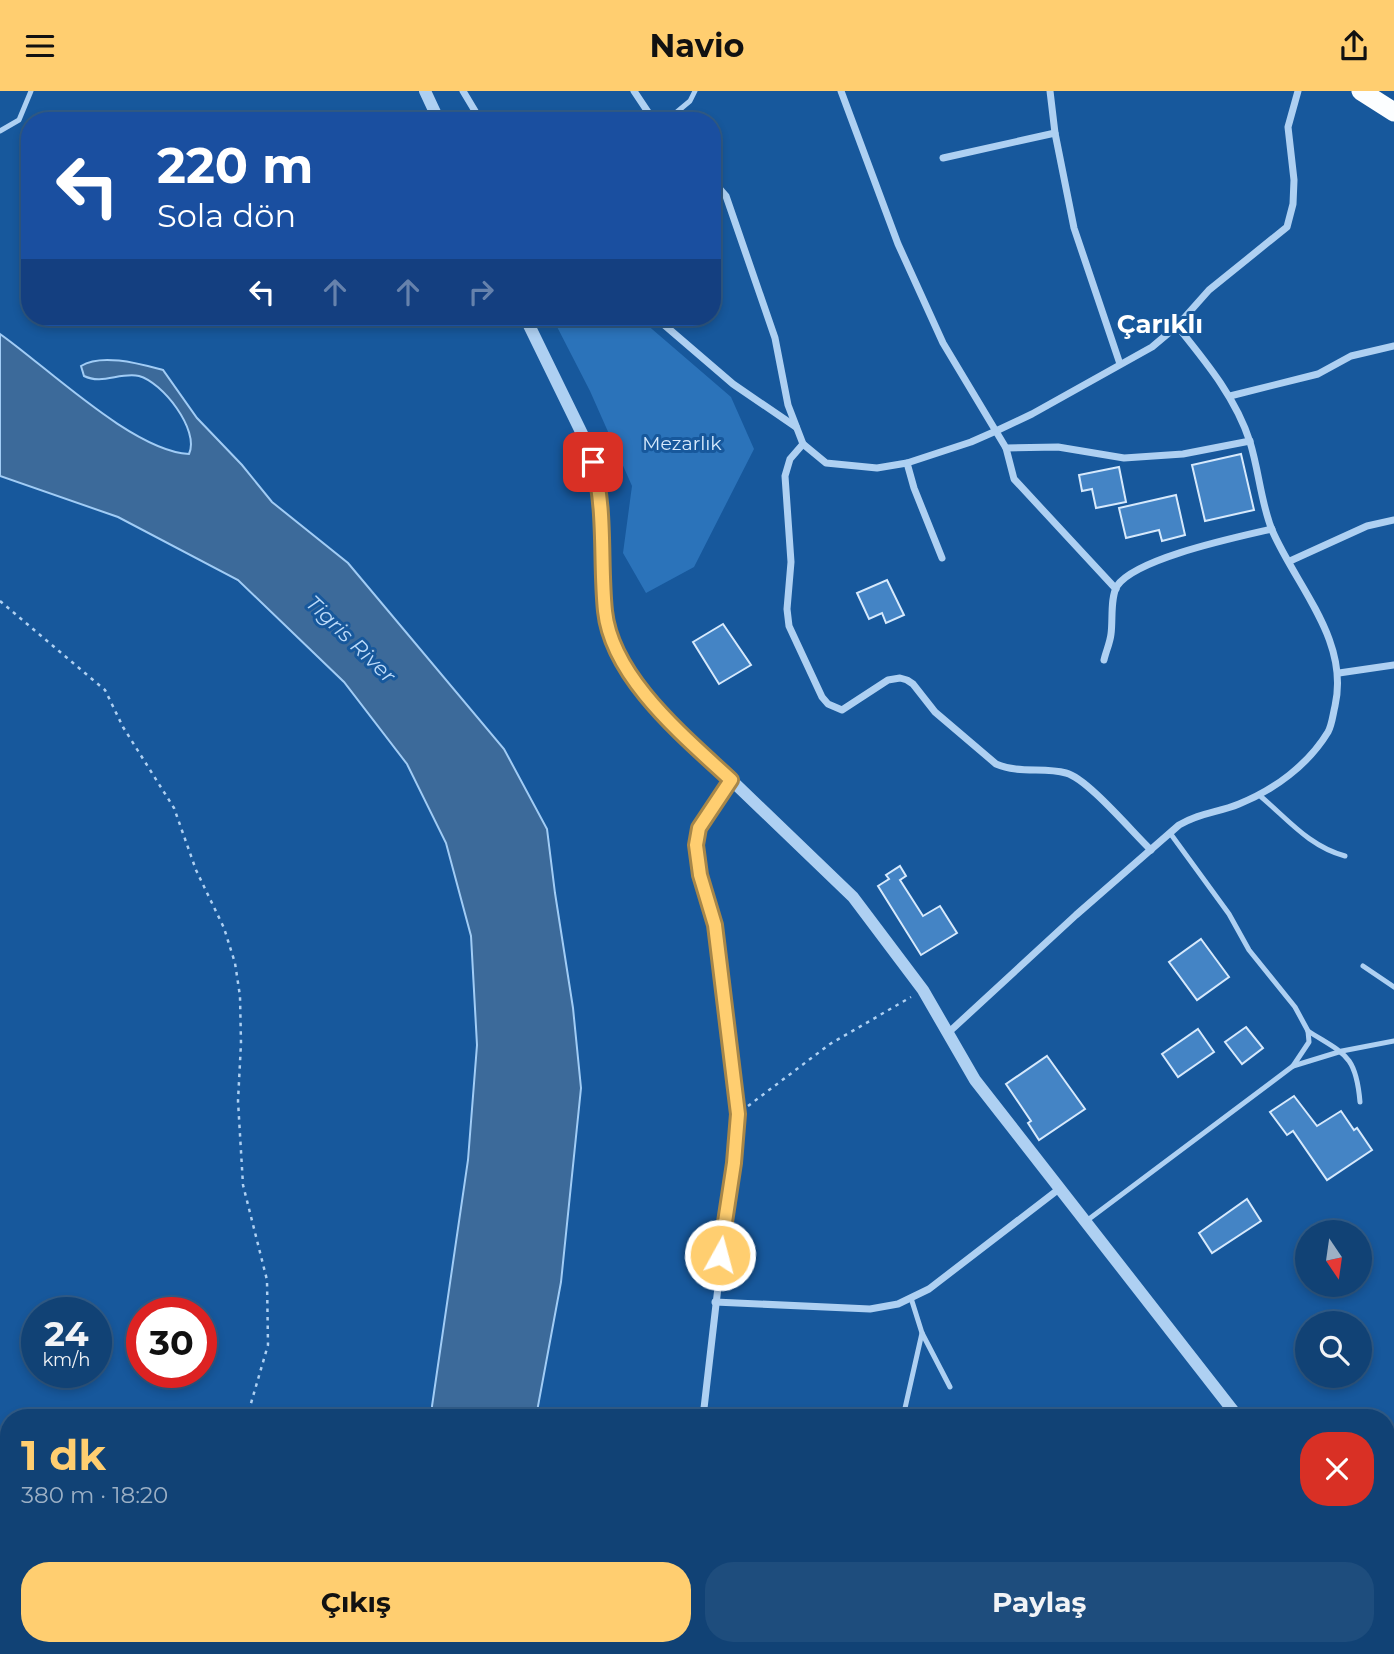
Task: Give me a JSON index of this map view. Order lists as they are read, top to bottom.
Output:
{
  "districts": ["Çarıklı"],
  "water": ["Tigris River"],
  "parks": ["Mezarlık"],
  "north": "bottom",
  "page": {
    "header": "Navio",
    "turn": ["220 m", "Sola dön"],
    "speed": "24 km/h",
    "limit": "30",
    "heading": ["1 dk", "380 m · 18:20"],
    "buttons": ["Çıkış", "Paylaş"]
  }
}
